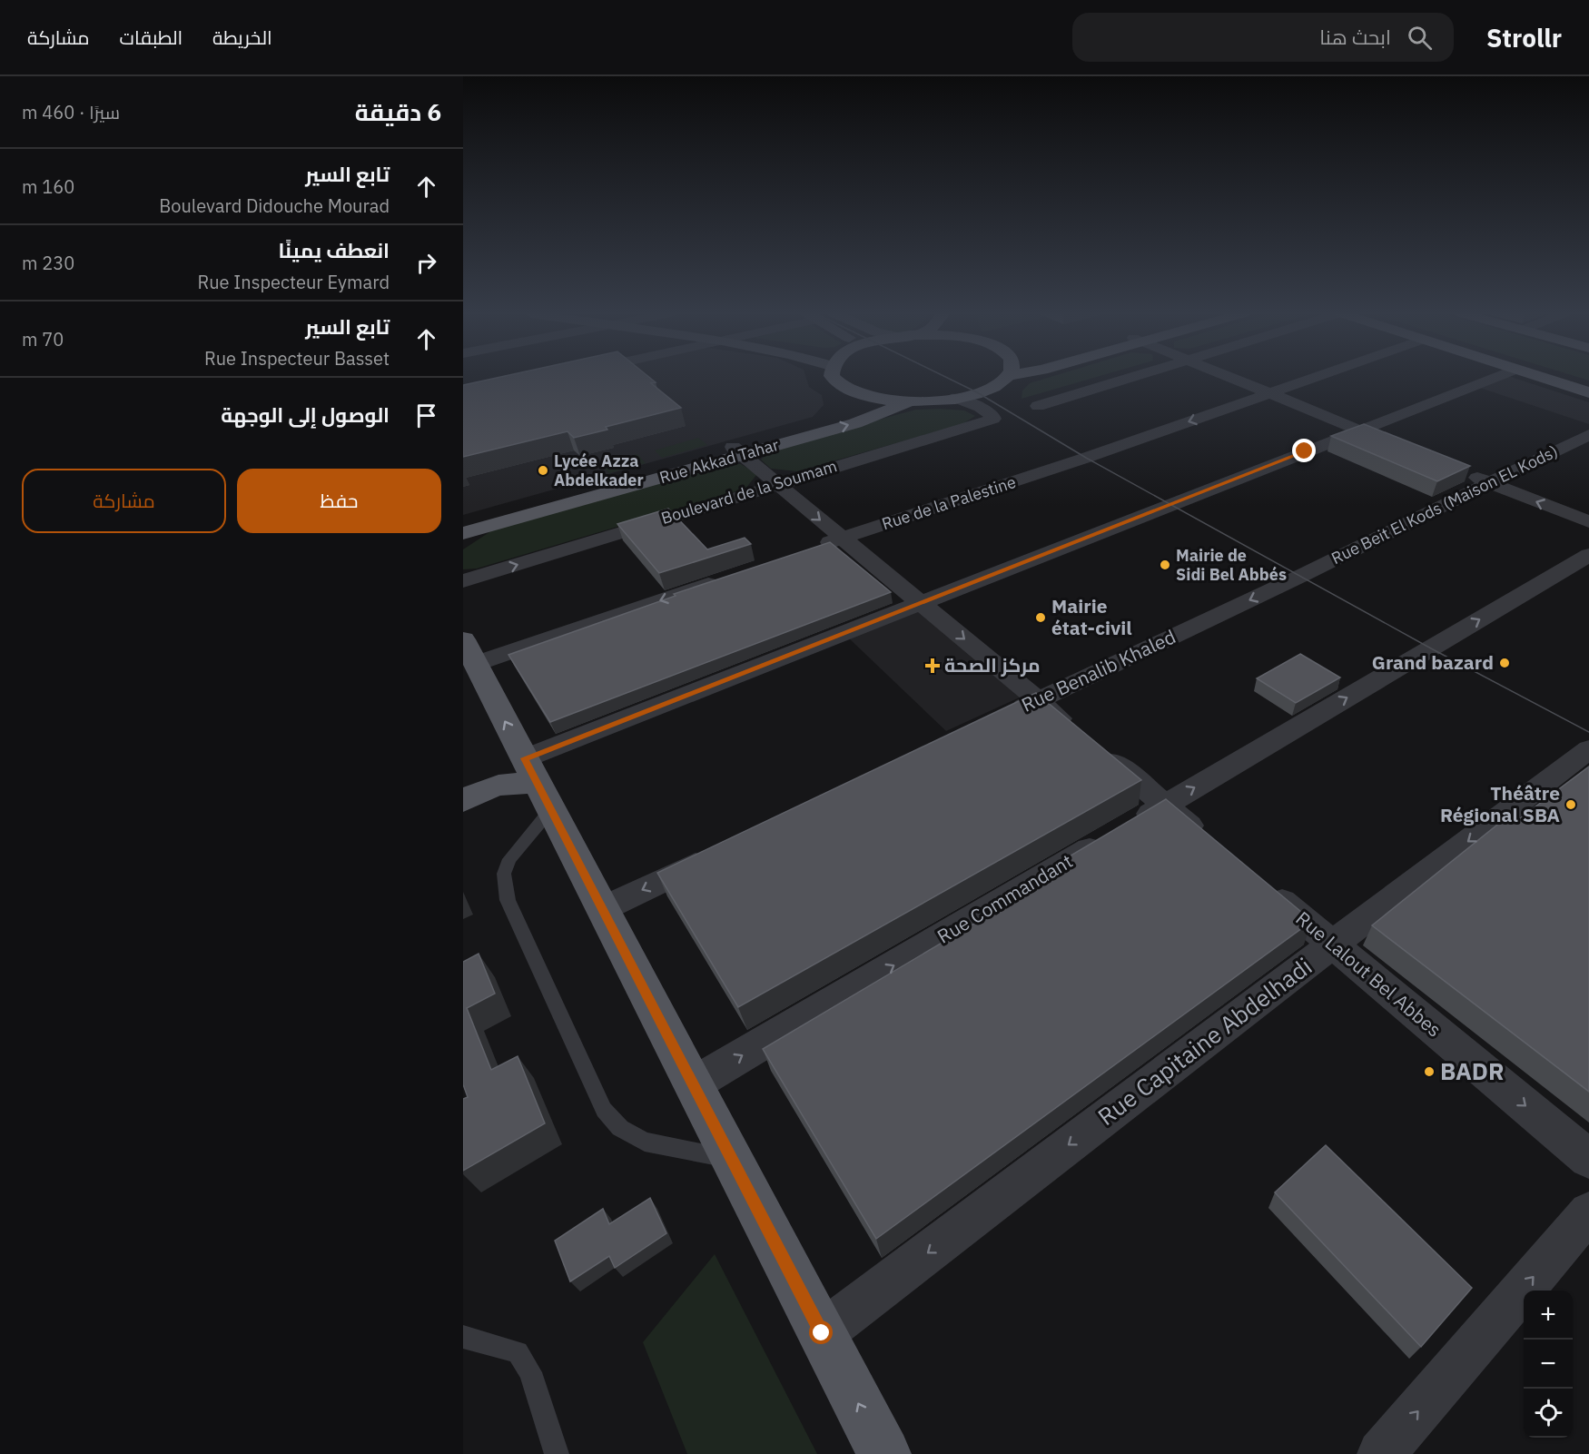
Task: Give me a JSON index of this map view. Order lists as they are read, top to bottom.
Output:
{
  "streets": {
    "main road": ["Rue Akkad Tahar"],
    "street": [
      "Boulevard de la Soumam",
      "Rue de la Palestine",
      "Rue Beit El Kods (Maison EL Kods)",
      "Rue Benalib Khaled",
      "Rue Commandant",
      "Rue Lalout Bel Abbes",
      "Rue Capitaine Abdelhadi"
    ]
  },
  "crossings": [
    ["Rue Beit El Kods (Maison EL Kods)", "Rue Benalib Khaled"],
    ["Rue Lalout Bel Abbes", "Rue Capitaine Abdelhadi"]
  ],
  "one_way": ["Rue Lalout Bel Abbes", "Rue Capitaine Abdelhadi"],
  "places": {
    "other": [
      "Lycée Azza Abdelkader",
      "Mairie de Sidi Bel Abbés",
      "Mairie état-civil",
      "Grand bazard",
      "Théâtre Régional SBA",
      "BADR"
    ],
    "health": ["مركز الصحة"]
  },
  "page": {
    "header": "Strollr",
    "search": "ابحث هنا",
    "nav": ["الخريطة", "الطبقات", "مشاركة"],
    "heading": ["6 دقيقة", "سيرًا · 460 m"],
    "list": [
      ["تابع السير", "Boulevard Didouche Mourad", "160 m"],
      ["انعطف يمينًا", "Rue Inspecteur Eymard", "230 m"],
      ["تابع السير", "Rue Inspecteur Basset", "70 m"],
      "الوصول إلى الوجهة"
    ],
    "buttons": ["حفظ", "مشاركة"],
    "map_buttons": ["+", "−"]
  }
}
